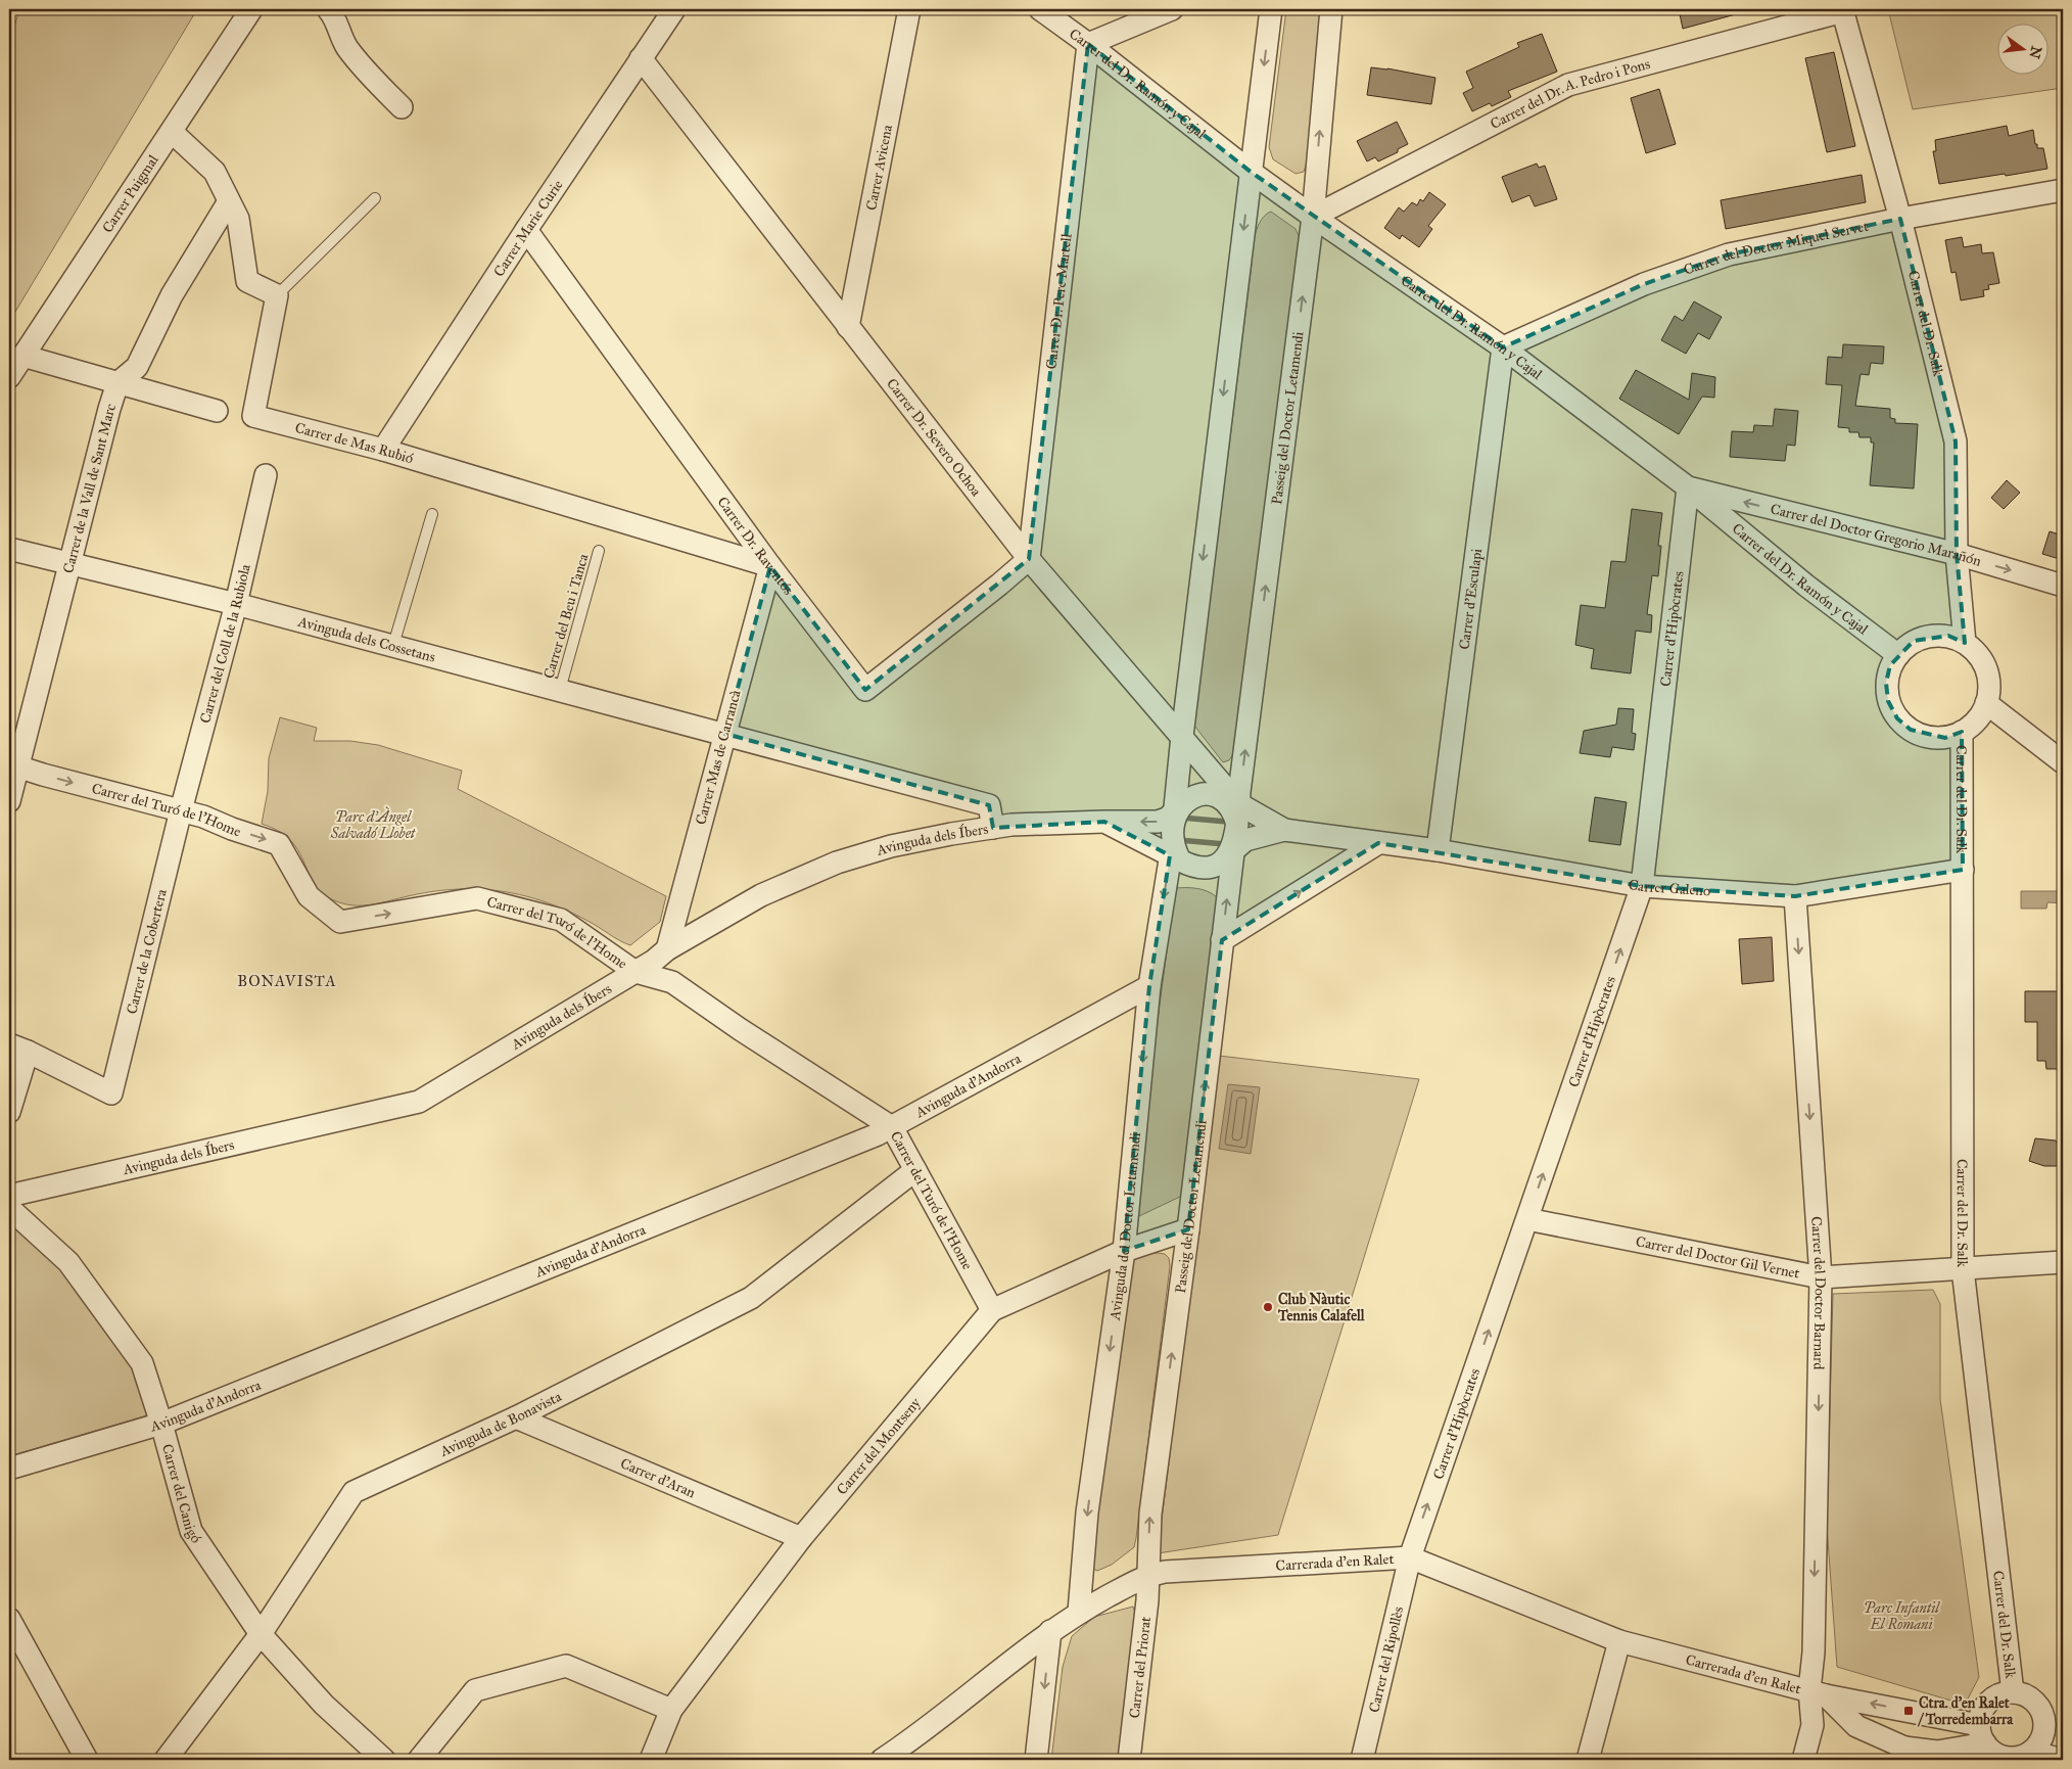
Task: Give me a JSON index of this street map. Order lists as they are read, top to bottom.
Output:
{
  "streets": {
    "street": [
      "Carrer del Dr. Ramón y Cajal",
      "Carrer del Dr. A. Pedro i Pons",
      "Carrer Avicena",
      "Carrer Puigmal",
      "Carrer Marie Curie",
      "Carrer del Doctor Miquel Servet",
      "Carrer Dr. Pere Martell",
      "Carrer del Dr. Salk",
      "Passeig del Doctor Letamendi",
      "Carrer Dr. Severo Ochoa",
      "Carrer de Mas Rubió",
      "Carrer de la Vall de Sant Marc",
      "Carrer del Doctor Gregorio Marañón",
      "Carrer Dr. Raventós",
      "Carrer d'Esculapi",
      "Carrer d'Hipòcrates",
      "Avinguda dels Cossetans",
      "Carrer del Coll de la Rubiola",
      "Carrer Mas de Carrancà",
      "Carrer del Turó de l'Home",
      "Avinguda dels Íbers",
      "Carrer Galeno",
      "Carrer de la Cobertera",
      "Avinguda d'Andorra",
      "Avinguda del Doctor Letamendi",
      "Carrer del Doctor Gil Vernet",
      "Carrer del Doctor Barnard",
      "Avinguda de Bonavista",
      "Carrer del Montseny",
      "Carrer d'Aran",
      "Carrer del Canigó",
      "Carrerada d'en Ralet",
      "Carrer del Ripollès",
      "Carrer del Priorat"
    ],
    "lane": ["Carrer del Beu i Tanca"]
  },
  "crossings": [
    ["Carrer del Dr. Ramón y Cajal", "Carrer del Dr. A. Pedro i Pons"],
    ["Carrer del Dr. Ramón y Cajal", "Carrer del Doctor Miquel Servet"],
    ["Carrer del Dr. Ramón y Cajal", "Carrer Dr. Pere Martell"],
    ["Carrer del Dr. Ramón y Cajal", "Carrer del Dr. Salk"],
    ["Carrer del Dr. Ramón y Cajal", "Passeig del Doctor Letamendi"],
    ["Carrer del Dr. Ramón y Cajal", "Carrer del Doctor Gregorio Marañón"],
    ["Carrer del Dr. Ramón y Cajal", "Carrer d'Esculapi"],
    ["Carrer del Dr. Ramón y Cajal", "Carrer d'Hipòcrates"],
    ["Carrer del Dr. A. Pedro i Pons", "Carrer del Dr. Salk"],
    ["Carrer del Dr. A. Pedro i Pons", "Passeig del Doctor Letamendi"],
    ["Carrer Avicena", "Carrer Dr. Severo Ochoa"],
    ["Carrer Marie Curie", "Carrer Dr. Severo Ochoa"],
    ["Carrer Marie Curie", "Carrer de Mas Rubió"],
    ["Carrer Marie Curie", "Carrer Dr. Raventós"],
    ["Carrer del Doctor Miquel Servet", "Carrer del Dr. Salk"],
    ["Carrer del Doctor Miquel Servet", "Carrer d'Esculapi"],
    ["Carrer Dr. Pere Martell", "Carrer Dr. Severo Ochoa"],
    ["Carrer Dr. Pere Martell", "Carrer Dr. Raventós"],
    ["Carrer del Dr. Salk", "Carrer del Doctor Gregorio Marañón"],
    ["Carrer del Dr. Salk", "Carrer Galeno"],
    ["Carrer del Dr. Salk", "Carrer del Doctor Gil Vernet"],
    ["Carrer del Dr. Salk", "Carrerada d'en Ralet"],
    ["Passeig del Doctor Letamendi", "Carrer Dr. Severo Ochoa"],
    ["Passeig del Doctor Letamendi", "Carrer Galeno"],
    ["Passeig del Doctor Letamendi", "Carrer del Montseny"],
    ["Passeig del Doctor Letamendi", "Carrerada d'en Ralet"],
    ["Passeig del Doctor Letamendi", "Carrer del Priorat"],
    ["Carrer Dr. Severo Ochoa", "Carrer Dr. Raventós"],
    ["Carrer Dr. Severo Ochoa", "Carrer Galeno"],
    ["Carrer de Mas Rubió", "Carrer Dr. Raventós"],
    ["Carrer de Mas Rubió", "Carrer Mas de Carrancà"],
    ["Carrer de la Vall de Sant Marc", "Avinguda dels Cossetans"],
    ["Carrer de la Vall de Sant Marc", "Carrer del Turó de l'Home"],
    ["Carrer del Doctor Gregorio Marañón", "Carrer d'Hipòcrates"],
    ["Carrer Dr. Raventós", "Carrer Mas de Carrancà"],
    ["Carrer d'Esculapi", "Carrer Galeno"],
    ["Carrer del Beu i Tanca", "Avinguda dels Cossetans"],
    ["Carrer d'Hipòcrates", "Carrer Galeno"],
    ["Carrer d'Hipòcrates", "Carrer del Doctor Gil Vernet"],
    ["Carrer d'Hipòcrates", "Carrerada d'en Ralet"],
    ["Carrer d'Hipòcrates", "Carrer del Ripollès"],
    ["Avinguda dels Cossetans", "Carrer del Coll de la Rubiola"],
    ["Avinguda dels Cossetans", "Carrer Mas de Carrancà"],
    ["Avinguda dels Cossetans", "Avinguda dels Íbers"],
    ["Carrer del Coll de la Rubiola", "Carrer del Turó de l'Home"],
    ["Carrer del Coll de la Rubiola", "Carrer de la Cobertera"],
    ["Carrer Mas de Carrancà", "Avinguda dels Íbers"],
    ["Carrer del Turó de l'Home", "Avinguda dels Íbers"],
    ["Carrer del Turó de l'Home", "Carrer de la Cobertera"],
    ["Carrer del Turó de l'Home", "Avinguda d'Andorra"],
    ["Carrer del Turó de l'Home", "Avinguda de Bonavista"],
    ["Carrer del Turó de l'Home", "Carrer del Montseny"],
    ["Avinguda dels Íbers", "Carrer Galeno"],
    ["Avinguda dels Íbers", "Avinguda del Doctor Letamendi"],
    ["Carrer Galeno", "Carrer del Doctor Barnard"],
    ["Avinguda d'Andorra", "Avinguda del Doctor Letamendi"],
    ["Avinguda d'Andorra", "Carrer del Canigó"],
    ["Avinguda del Doctor Letamendi", "Carrer del Montseny"],
    ["Avinguda del Doctor Letamendi", "Carrerada d'en Ralet"],
    ["Carrer del Doctor Gil Vernet", "Carrer del Doctor Barnard"],
    ["Carrer del Doctor Barnard", "Carrerada d'en Ralet"],
    ["Avinguda de Bonavista", "Carrer d'Aran"],
    ["Avinguda de Bonavista", "Carrer del Canigó"],
    ["Carrer del Montseny", "Carrer d'Aran"],
    ["Carrerada d'en Ralet", "Carrer del Ripollès"],
    ["Carrerada d'en Ralet", "Carrer del Priorat"]
  ],
  "one_way": [
    "Carrer d'Hipòcrates",
    "Carrer del Turó de l'Home",
    "Avinguda del Doctor Letamendi",
    "Carrer del Doctor Barnard"
  ],
  "districts": ["BONAVISTA"],
  "parks": ["Parc d'Àngel Salvadó Llobet", "Parc Infantil El Romani"],
  "places": {
    "other": ["Club Nàutic Tennis Calafell"],
    "transit": ["Ctra. d'en Ralet / Torredembarra"]
  },
  "north": "right"
}
